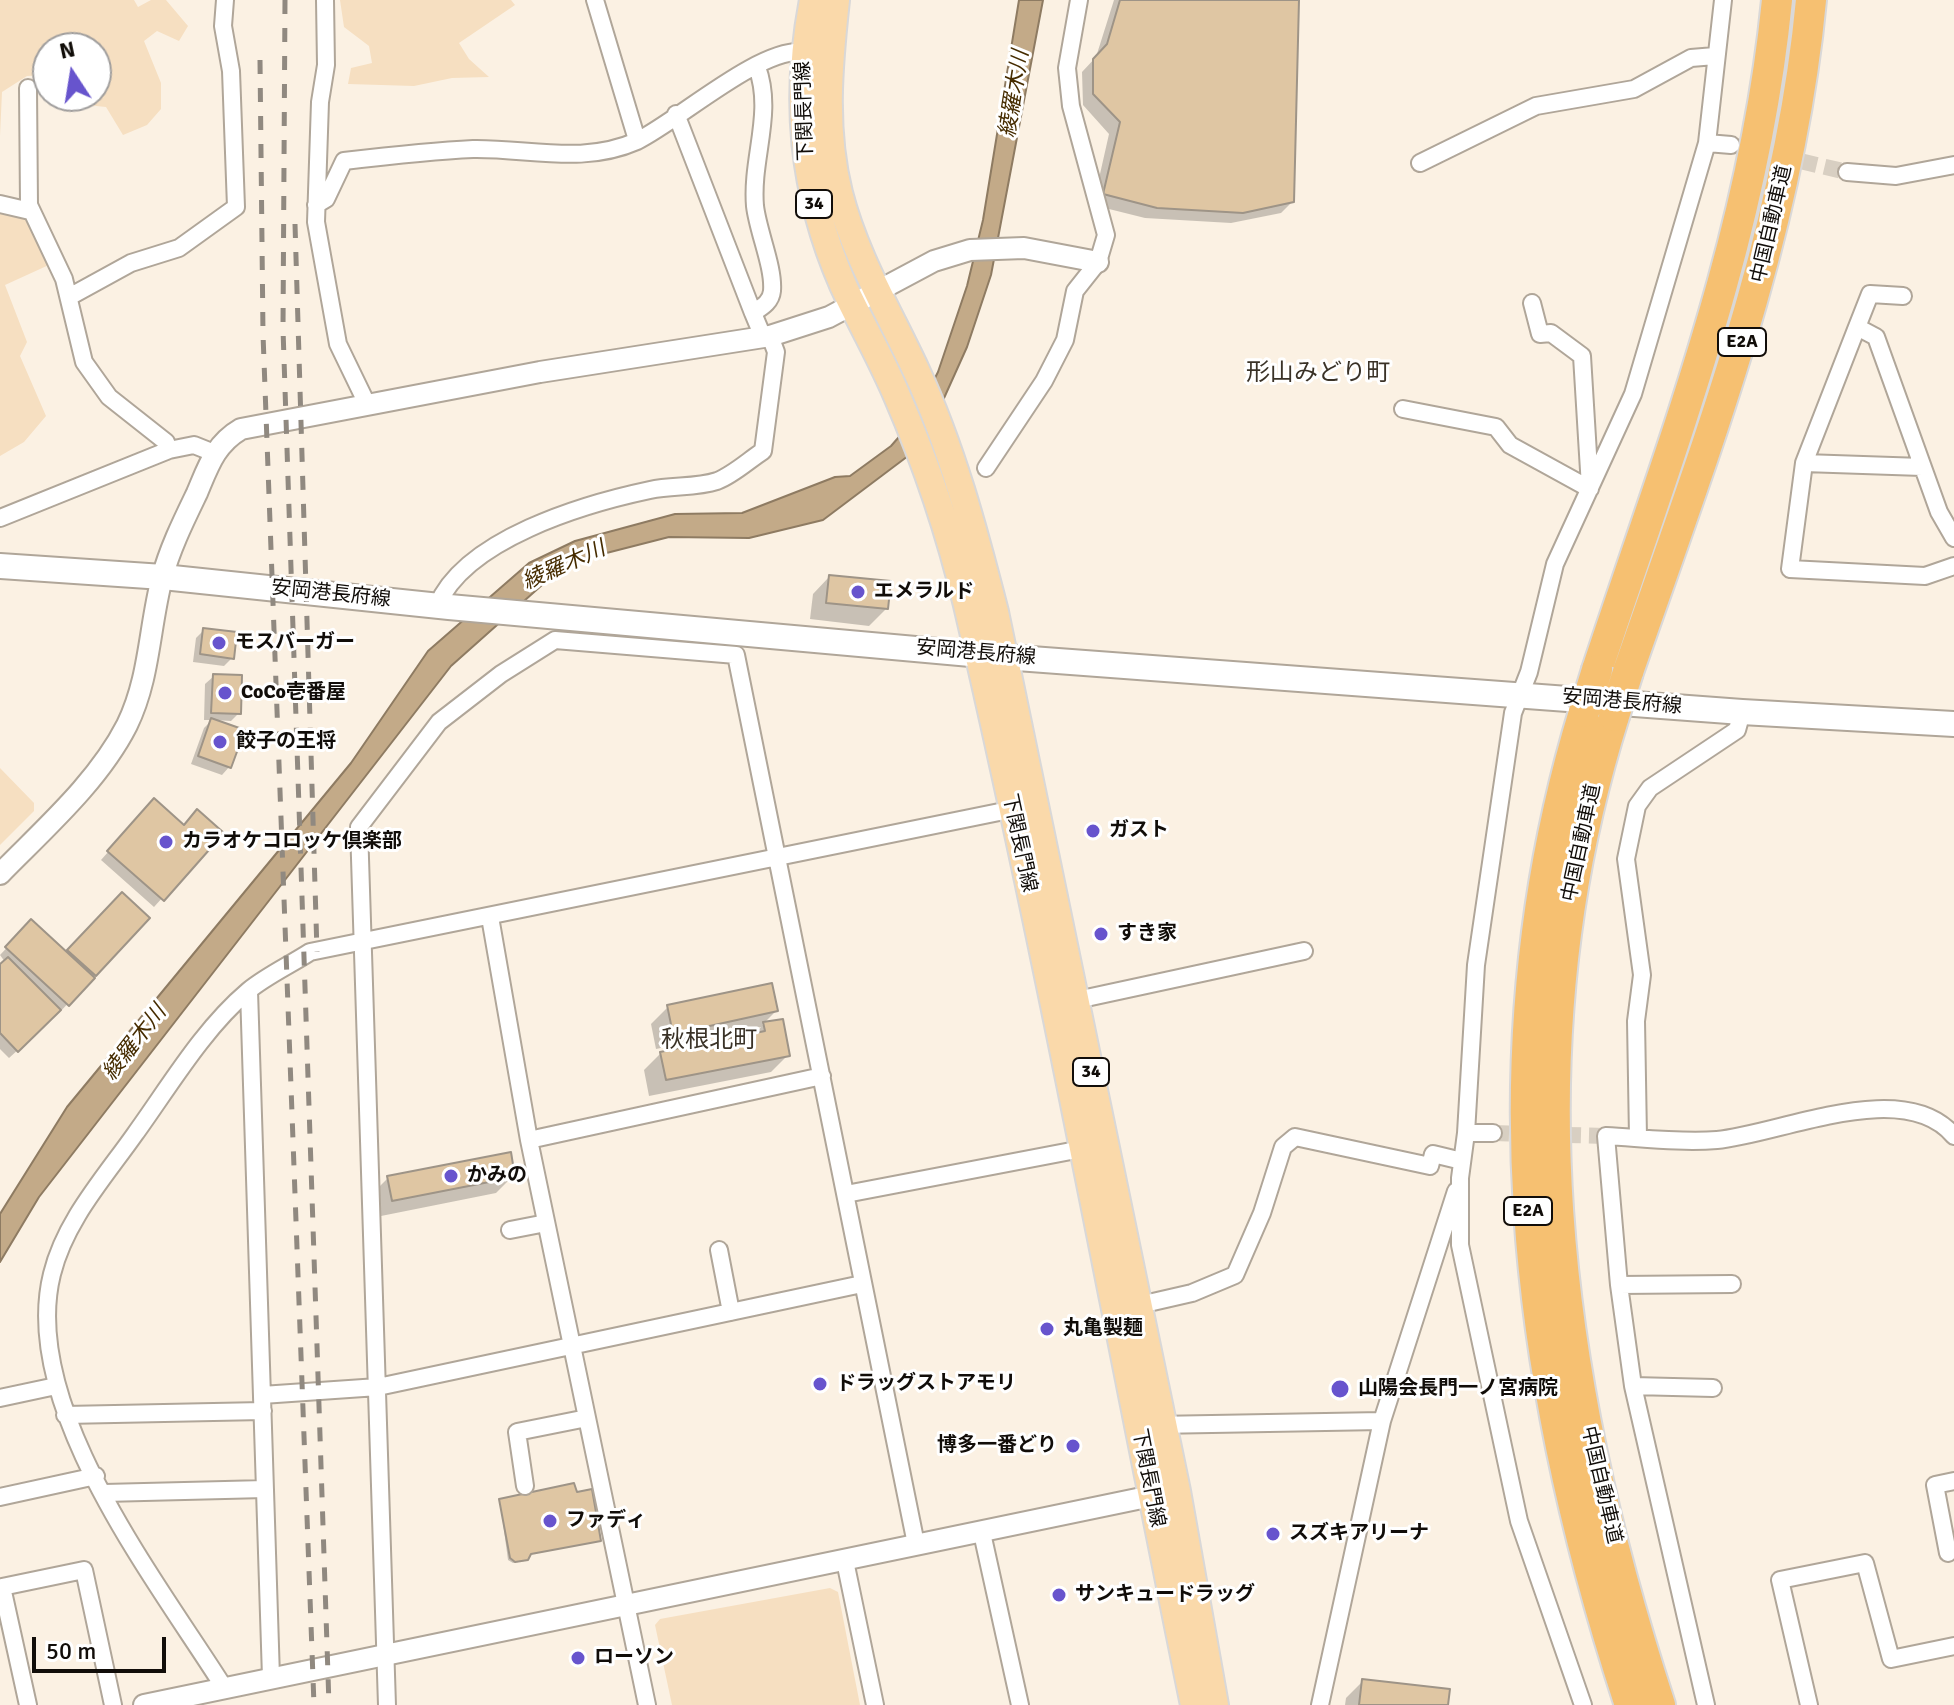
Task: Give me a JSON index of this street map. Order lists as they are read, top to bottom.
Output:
{
  "streets": {
    "highway": ["中国自動車道", "E2A"],
    "main road": ["下関長門線", "34", "安岡港長府線"]
  },
  "crossings": [
    ["下関長門線", "安岡港長府線"]
  ],
  "districts": ["形山みどり町", "秋根北町"],
  "water": ["綾羅木川"],
  "places": [
    "エメラルド",
    "モスバーガー",
    "CoCo壱番屋",
    "餃子の王将",
    "ガスト",
    "カラオケコロッケ倶楽部",
    "すき家",
    "かみの",
    "丸亀製麺",
    "ドラッグストアモリ",
    "山陽会長門一ノ宮病院",
    "博多一番どり",
    "ファディ",
    "スズキアリーナ",
    "サンキュードラッグ",
    "ローソン"
  ],
  "scale_bar": "50 m",
  "north": "top"
}
